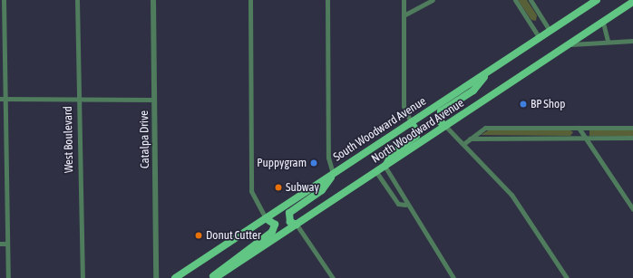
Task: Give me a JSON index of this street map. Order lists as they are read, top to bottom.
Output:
{
  "streets": {
    "main road": ["South Woodward Avenue", "North Woodward Avenue"],
    "street": ["West Boulevard", "Catalpa Drive"]
  },
  "places": [
    "BP Shop",
    "Puppygram",
    "Subway",
    "Donut Cutter"
  ]
}
